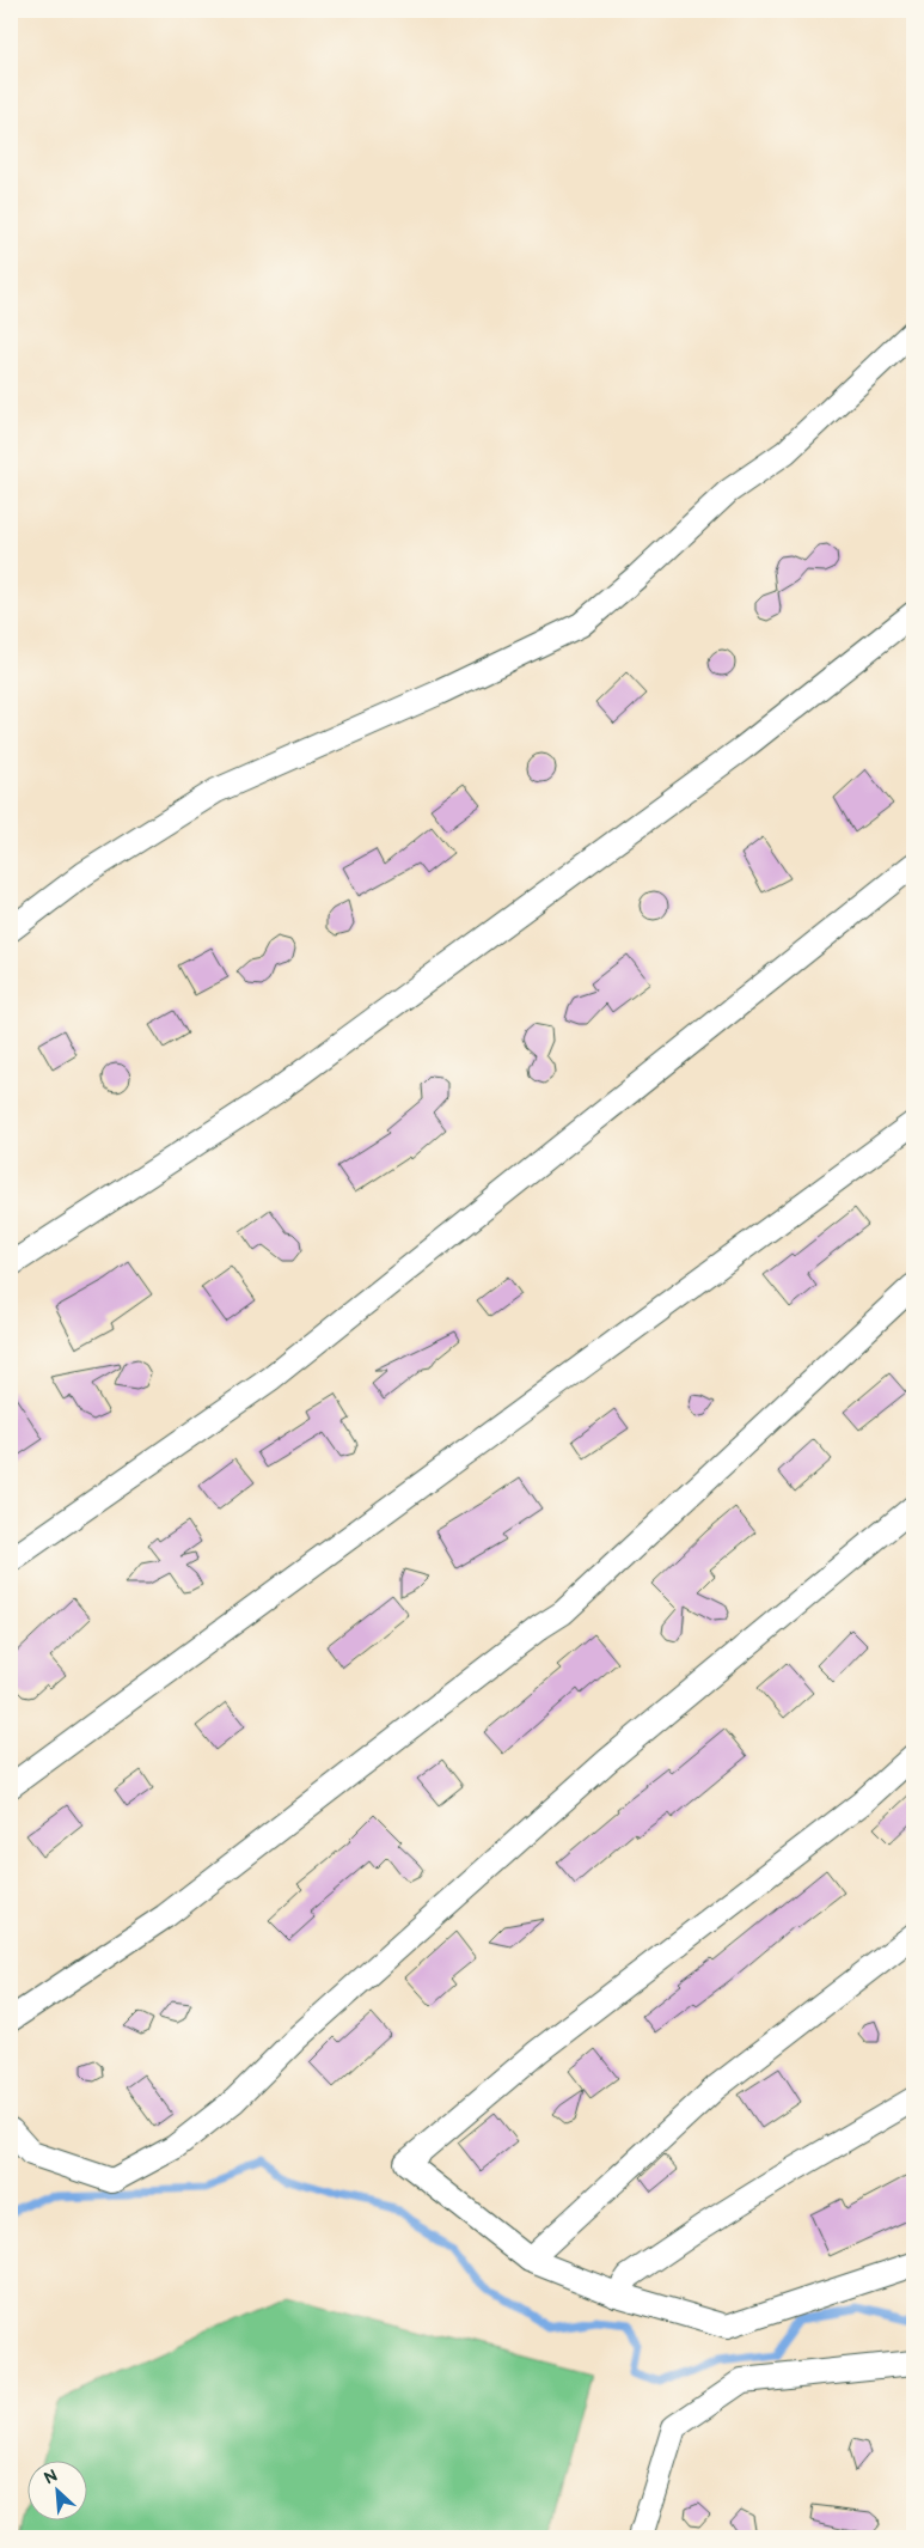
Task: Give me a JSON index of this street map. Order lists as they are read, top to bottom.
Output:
{
  "north": "top left"
}
